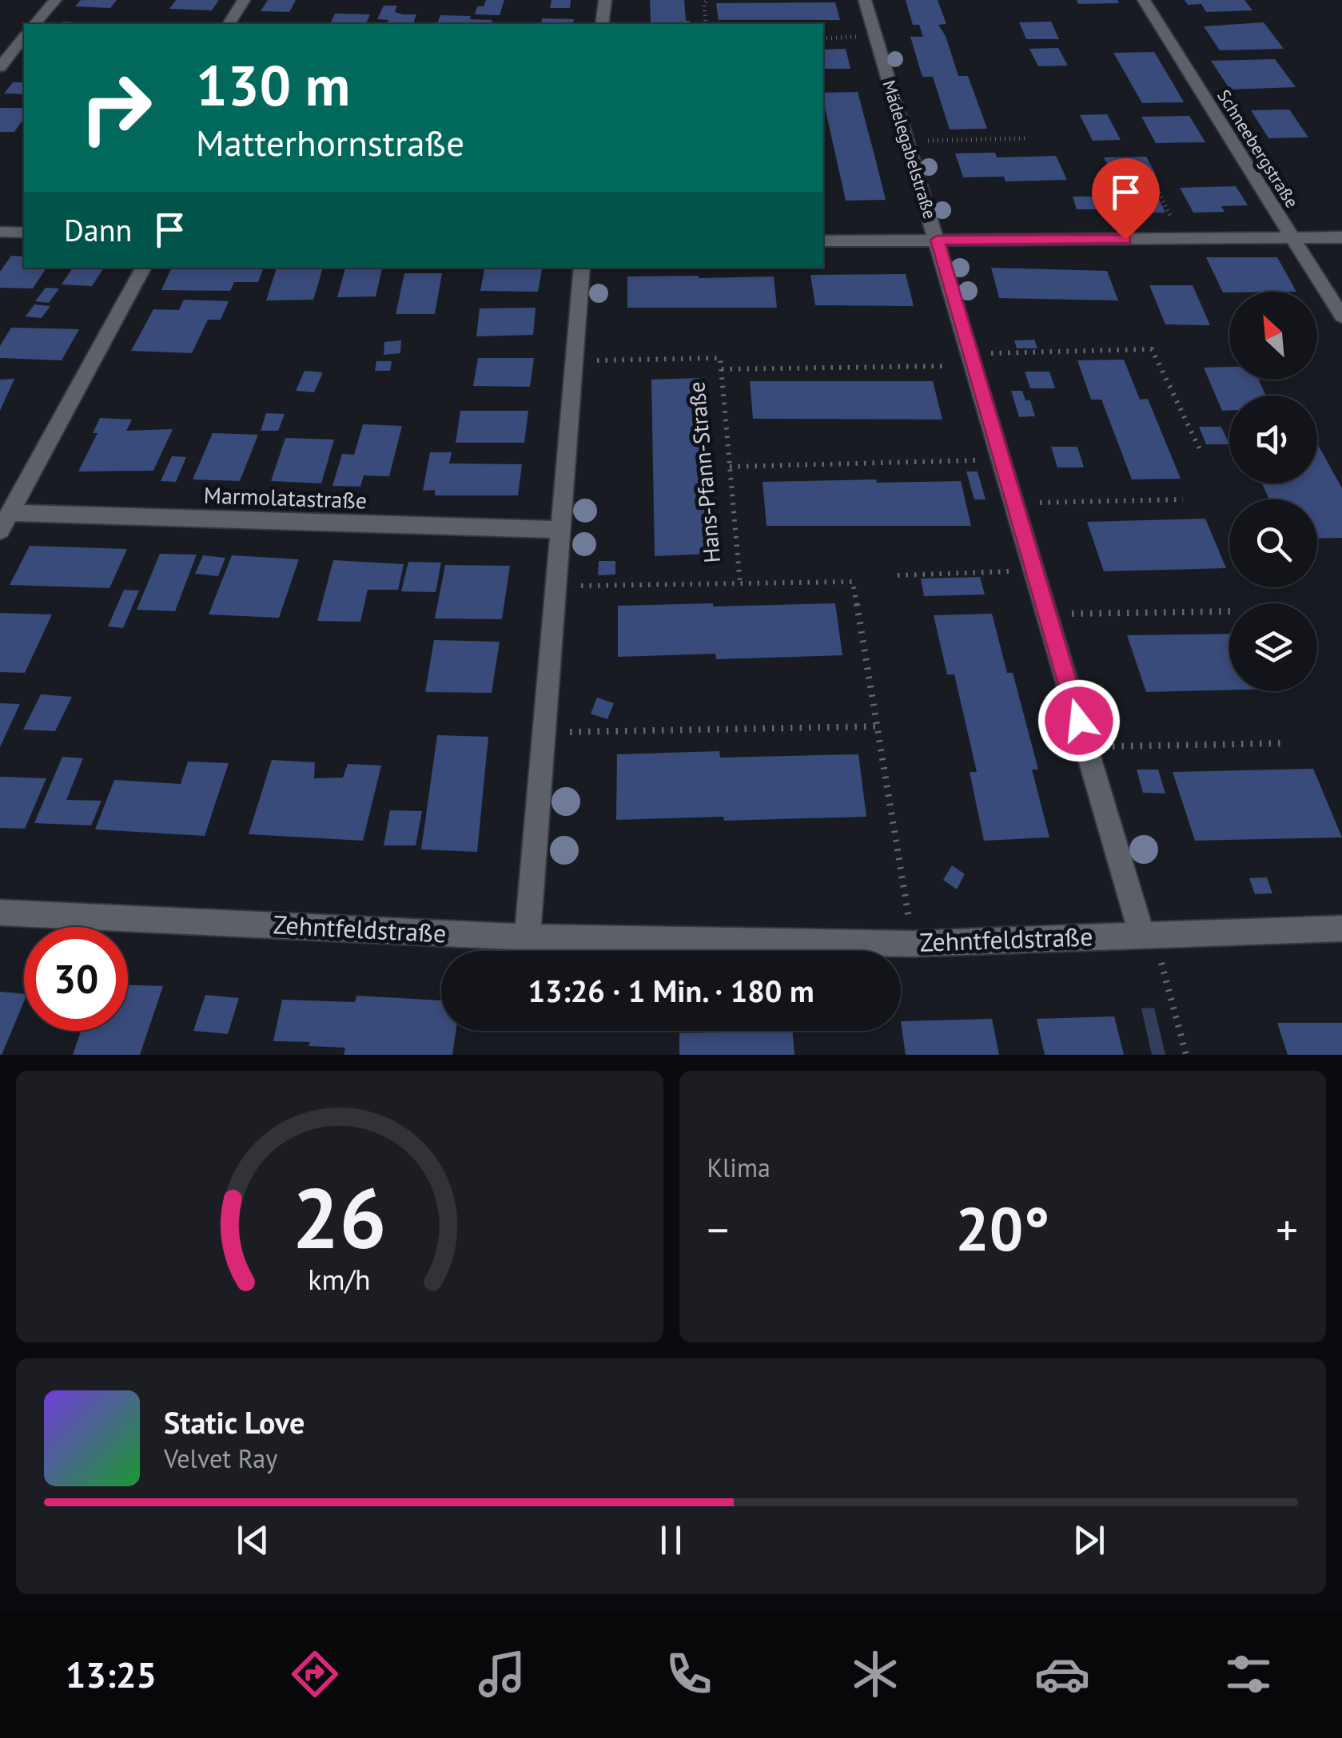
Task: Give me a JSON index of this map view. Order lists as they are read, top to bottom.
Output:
{
  "streets": {
    "street": [
      "Schneebergstraße",
      "Mädelegabelstraße",
      "Marmolatastraße",
      "Zehntfeldstraße"
    ],
    "path": ["Hans-Pfann-Straße"]
  },
  "crossings": [
    ["Mädelegabelstraße", "Zehntfeldstraße"]
  ],
  "north": "top left",
  "page": {
    "turn": ["130 m", "Matterhornstraße"],
    "then": "Dann",
    "limit": "30",
    "trip": "13:26 · 1 Min. · 180 m",
    "tile": "Klima",
    "heat": ["−", "20°", "+"],
    "song": ["Static Love", "Velvet Ray"],
    "tabs": "13:25",
    "gauge": ["26", "km/h"]
  }
}
